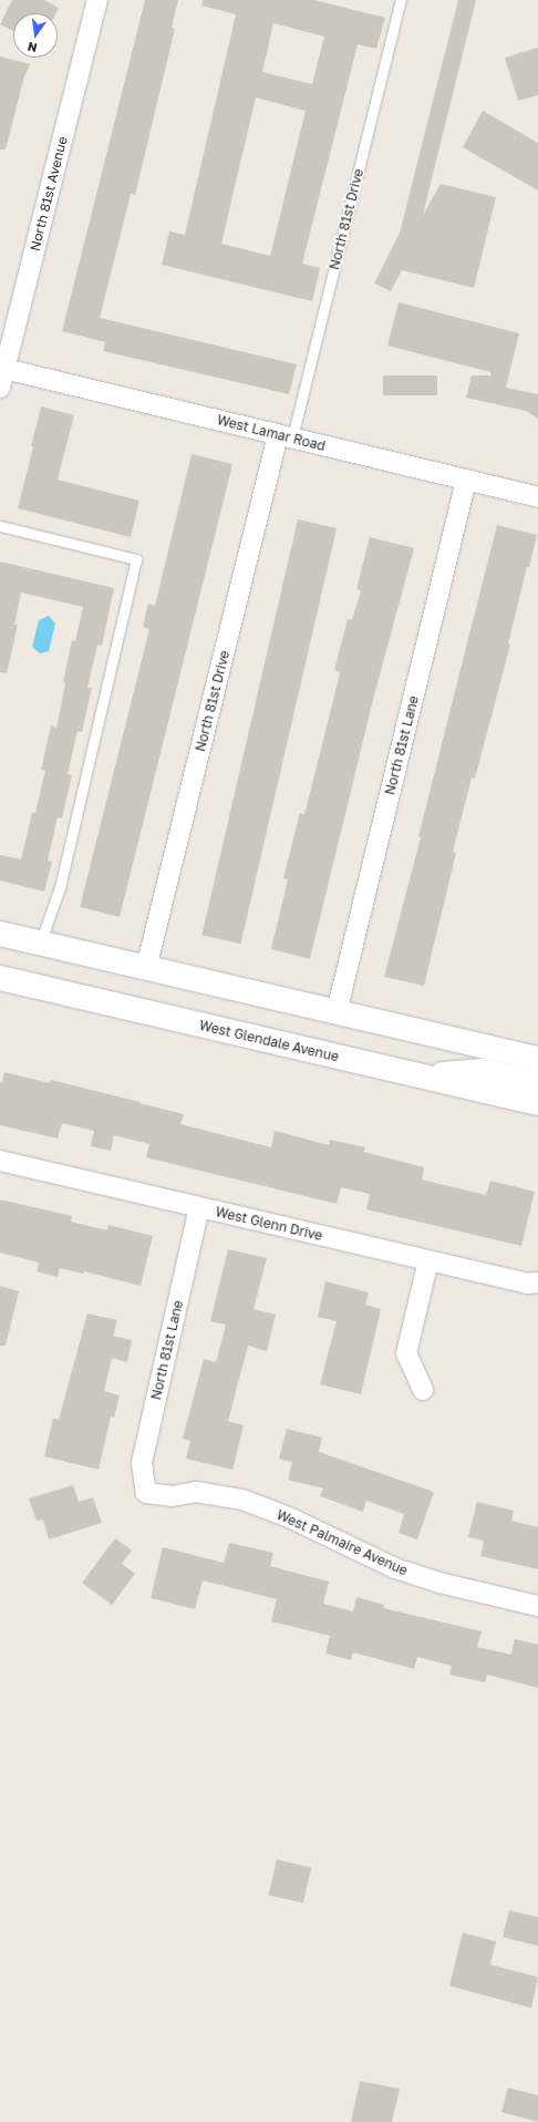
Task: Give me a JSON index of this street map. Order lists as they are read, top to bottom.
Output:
{
  "streets": {
    "main road": ["West Glendale Avenue"],
    "street": [
      "North 81st Avenue",
      "North 81st Drive",
      "West Lamar Road",
      "North 81st Lane",
      "West Glenn Drive",
      "West Palmaire Avenue"
    ]
  },
  "crossings": [
    ["North 81st Avenue", "West Lamar Road"],
    ["North 81st Drive", "West Lamar Road"],
    ["West Lamar Road", "North 81st Lane"],
    ["North 81st Lane", "West Glenn Drive"],
    ["North 81st Lane", "West Palmaire Avenue"]
  ],
  "north": "bottom"
}
